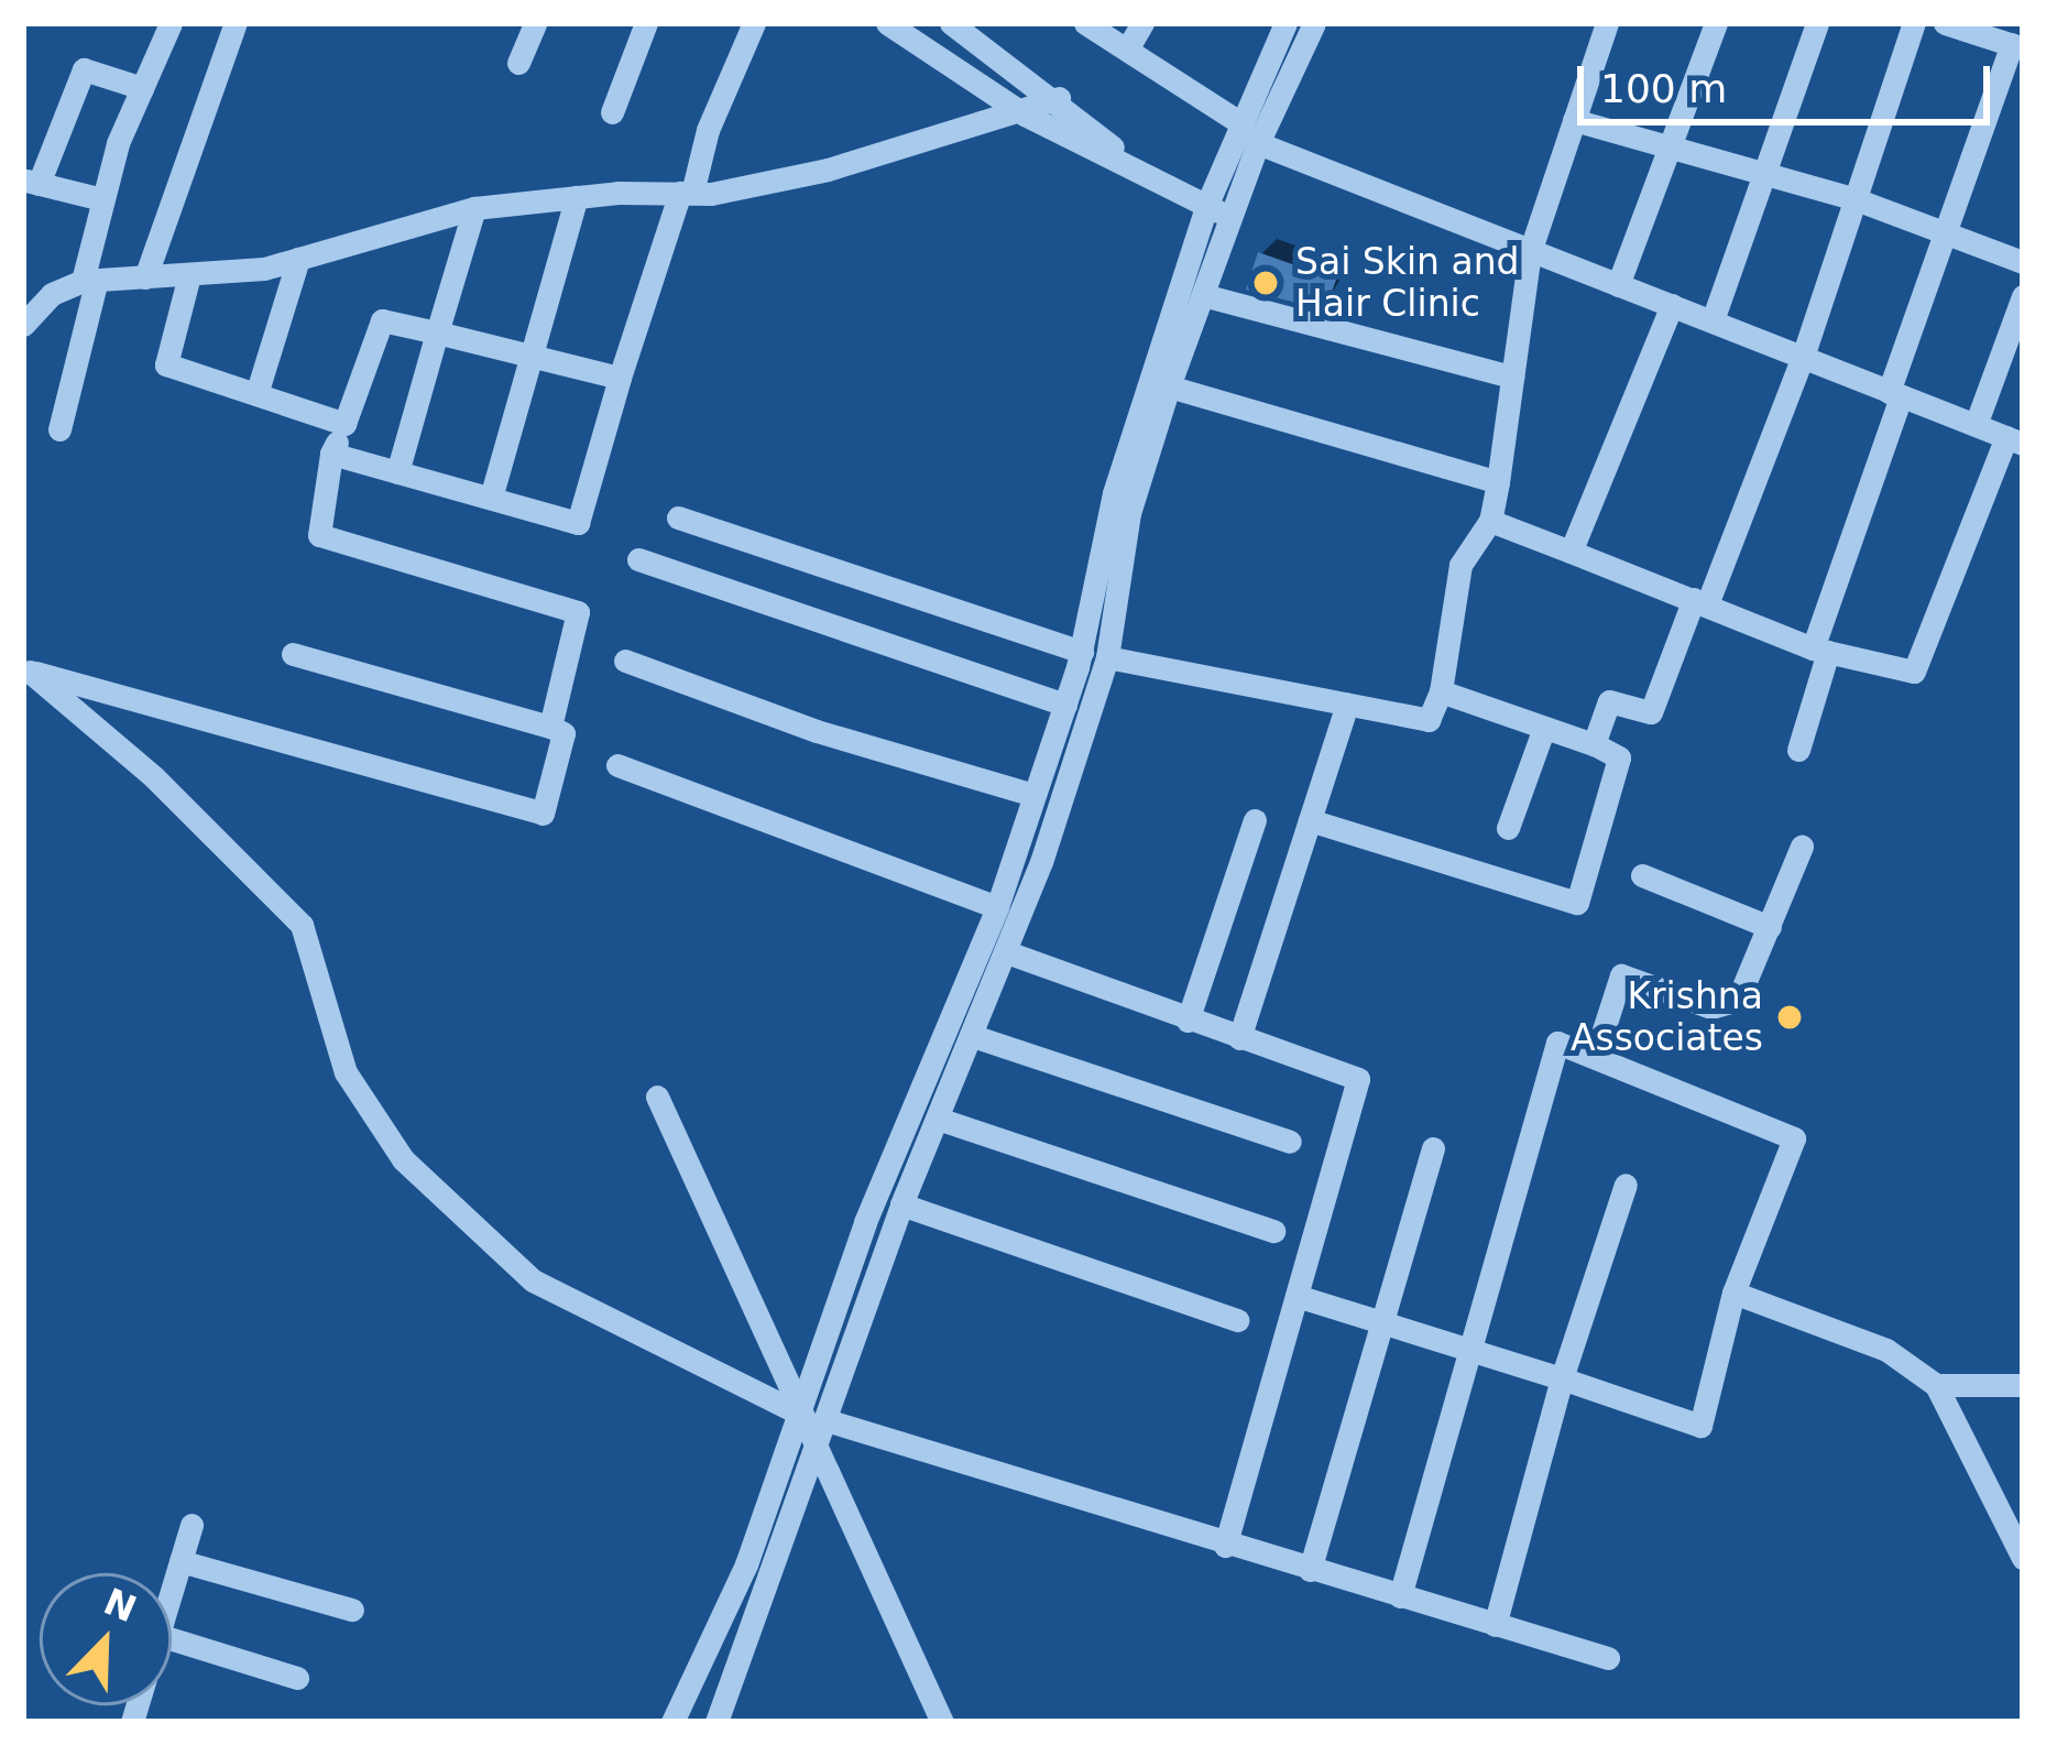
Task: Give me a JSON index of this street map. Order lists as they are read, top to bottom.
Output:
{
  "places": ["Sai Skin and Hair Clinic", "Krishna Associates"],
  "scale_bar": "100 m",
  "north": "top right"
}
